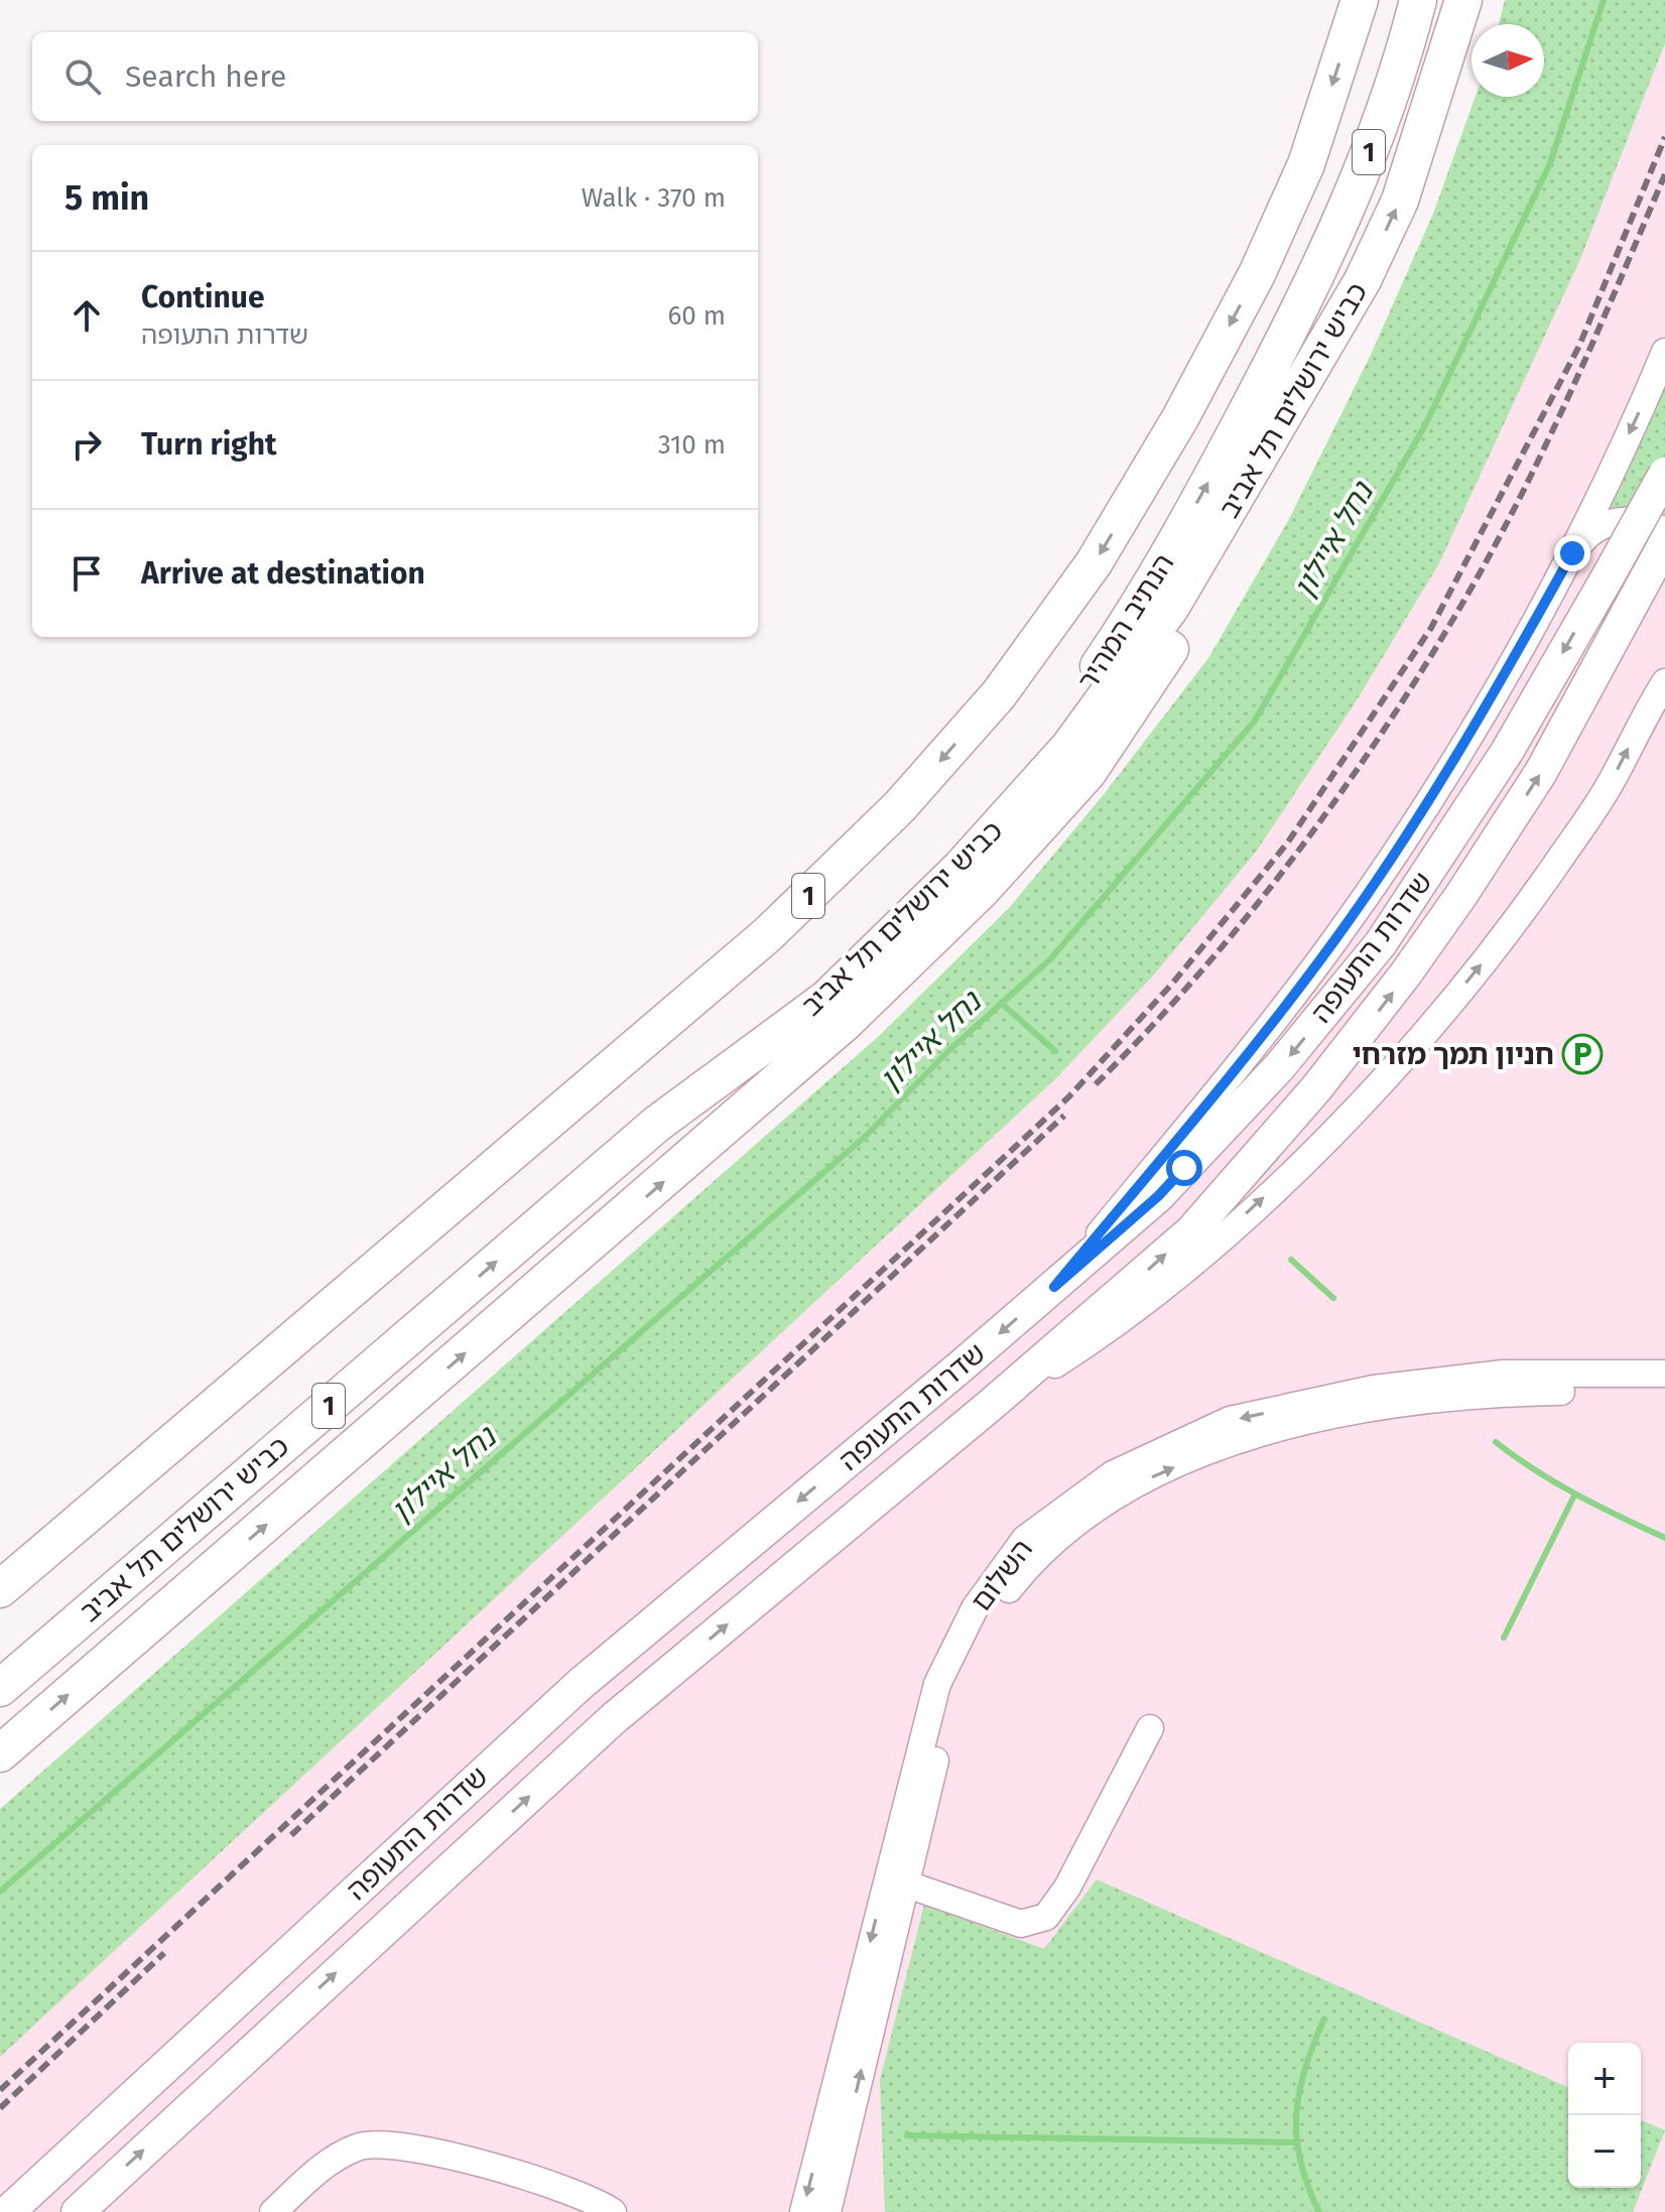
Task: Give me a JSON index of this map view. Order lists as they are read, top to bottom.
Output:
{
  "streets": {
    "highway": ["1", "כביש ירושלים תל אביב", "הנתיב המהיר"],
    "main road": ["שדרות התעופה"],
    "street": ["השלום"]
  },
  "crossings": [
    ["כביש ירושלים תל אביב", "הנתיב המהיר"]
  ],
  "water": ["נחל איילון"],
  "places": {
    "parking": ["חניון תמך מזרחי"]
  },
  "north": "right",
  "page": {
    "search": "Search here",
    "heading": ["5 min", "Walk · 370 m"],
    "list": [
      ["Continue", "שדרות התעופה", "60 m"],
      ["Turn right", "310 m"],
      "Arrive at destination"
    ],
    "map_buttons": ["+", "−"]
  }
}
